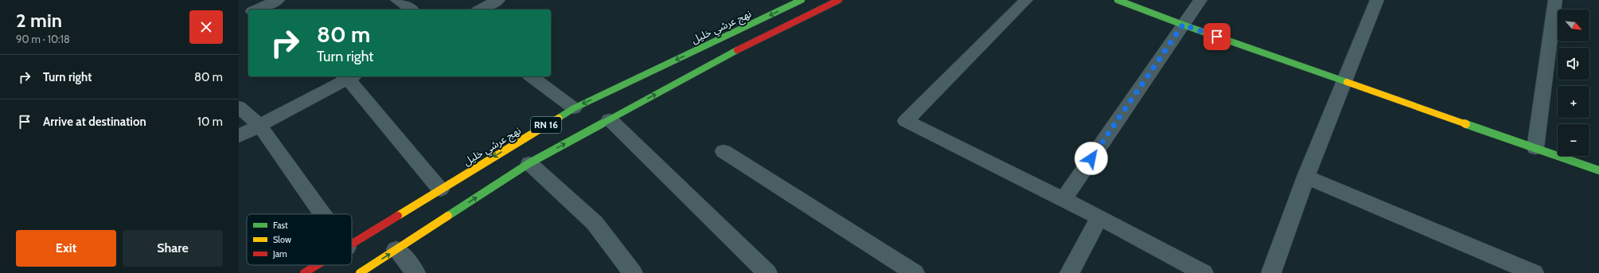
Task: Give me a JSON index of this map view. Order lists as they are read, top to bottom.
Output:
{
  "streets": {
    "main road": ["نهج عرشي خليل", "RN 16"]
  },
  "legend": ["Fast", "Slow", "Jam"],
  "north": "bottom right",
  "page": {
    "heading": ["2 min", "90 m · 10:18"],
    "map_buttons": ["+", "−"],
    "turn": ["80 m", "Turn right"],
    "list": [
      {
        "name": "Turn right",
        "value": "80 m"
      },
      {
        "name": "Arrive at destination",
        "value": "10 m"
      }
    ],
    "buttons": ["Exit", "Share"]
  }
}
